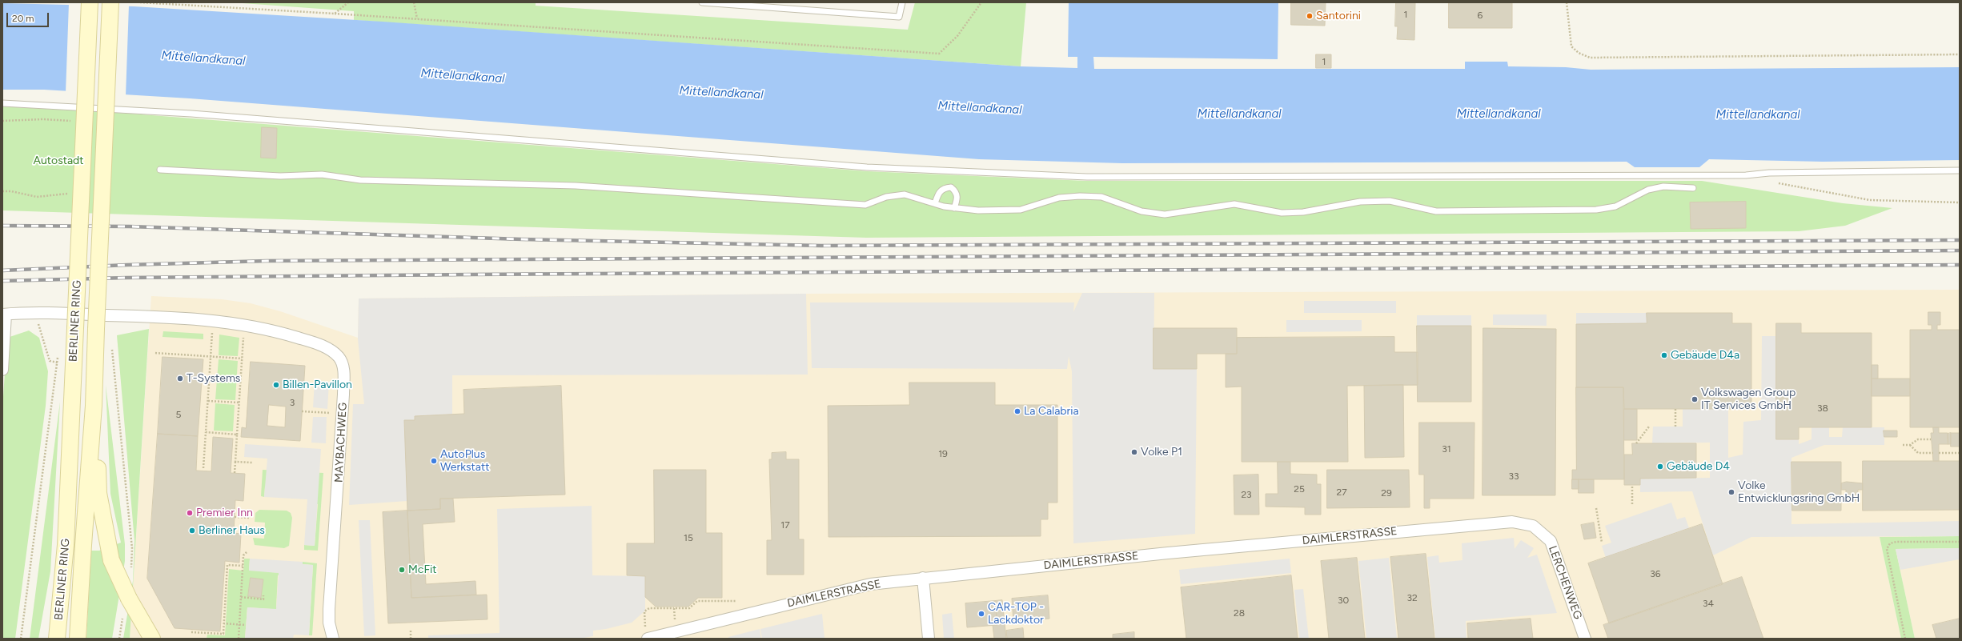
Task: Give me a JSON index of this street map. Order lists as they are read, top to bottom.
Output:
{
  "streets": {
    "main road": ["BERLINER RING"],
    "street": ["MAYBACHWEG", "DAIMLERSTRASSE", "LERCHENWEG"]
  },
  "crossings": [
    ["DAIMLERSTRASSE", "LERCHENWEG"]
  ],
  "water": ["Mittellandkanal"],
  "parks": ["Autostadt"],
  "places": [
    "Santorini",
    "Gebäude D4a",
    "T-Systems",
    "Billen-Pavillon",
    "Volkswagen Group IT Services GmbH",
    "La Calabria",
    "Volke P1",
    "AutoPlus Werkstatt",
    "Gebäude D4",
    "Volke Entwicklungsring GmbH",
    "Premier Inn",
    "Berliner Haus",
    "McFit",
    "CAR-TOP - Lackdoktor"
  ],
  "house_numbers": [
    "1",
    "6",
    "1",
    "3",
    "38",
    "5",
    "31",
    "19",
    "33",
    "25",
    "27",
    "29",
    "23",
    "17",
    "15",
    "36",
    "32",
    "30",
    "34",
    "28"
  ],
  "scale_bar": "20 m"
}
